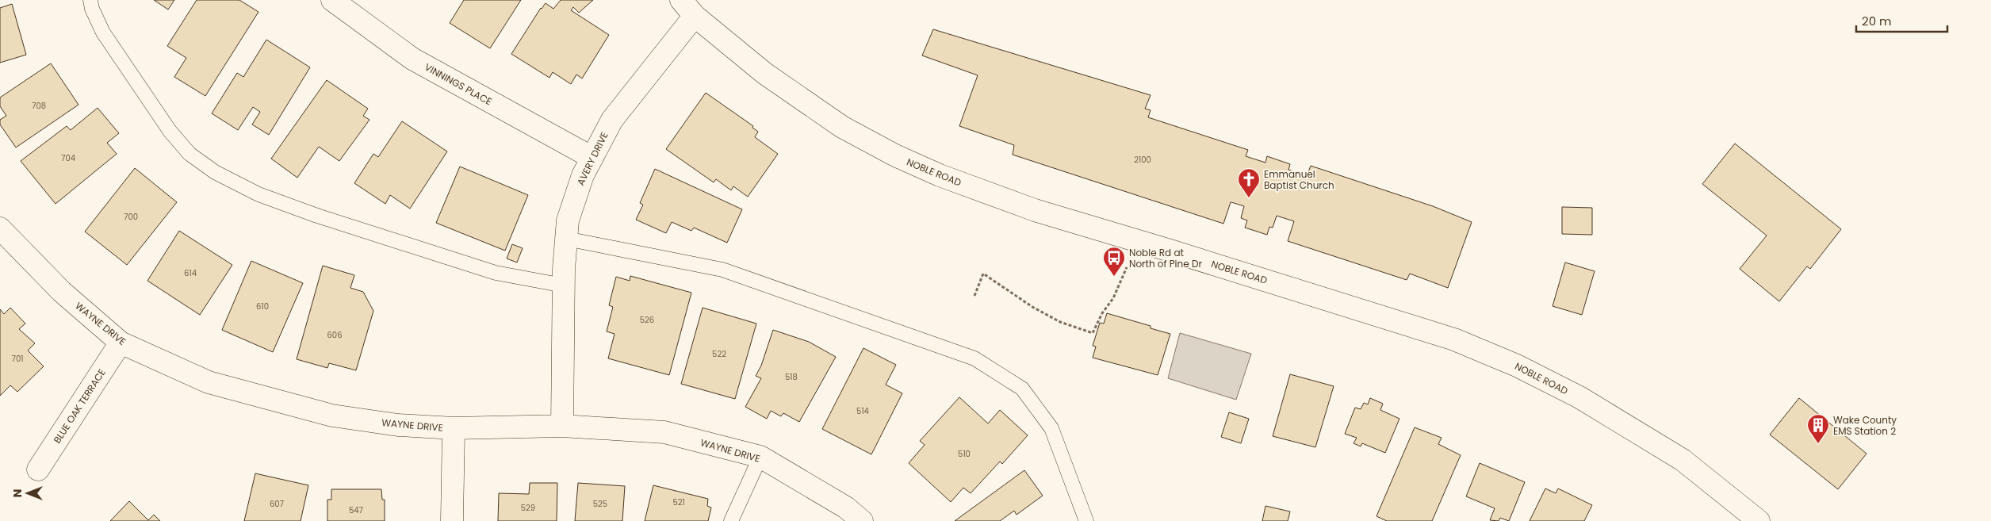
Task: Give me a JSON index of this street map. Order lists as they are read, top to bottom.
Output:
{
  "streets": {
    "street": [
      "VINNINGS PLACE",
      "AVERY DRIVE",
      "NOBLE ROAD",
      "WAYNE DRIVE",
      "BLUE OAK TERRACE"
    ]
  },
  "crossings": [
    ["VINNINGS PLACE", "AVERY DRIVE"],
    ["AVERY DRIVE", "NOBLE ROAD"],
    ["AVERY DRIVE", "WAYNE DRIVE"],
    ["WAYNE DRIVE", "BLUE OAK TERRACE"]
  ],
  "places": {
    "church": ["Emmanuel Baptist Church"],
    "bus stop": ["Noble Rd at North of Pine Dr"],
    "building": ["Wake County EMS Station 2"]
  },
  "house_numbers": [
    "708",
    "704",
    "2100",
    "700",
    "614",
    "610",
    "526",
    "606",
    "522",
    "701",
    "518",
    "514",
    "510",
    "521",
    "607",
    "525",
    "529",
    "547"
  ],
  "scale_bar": "20 m",
  "north": "left"
}
